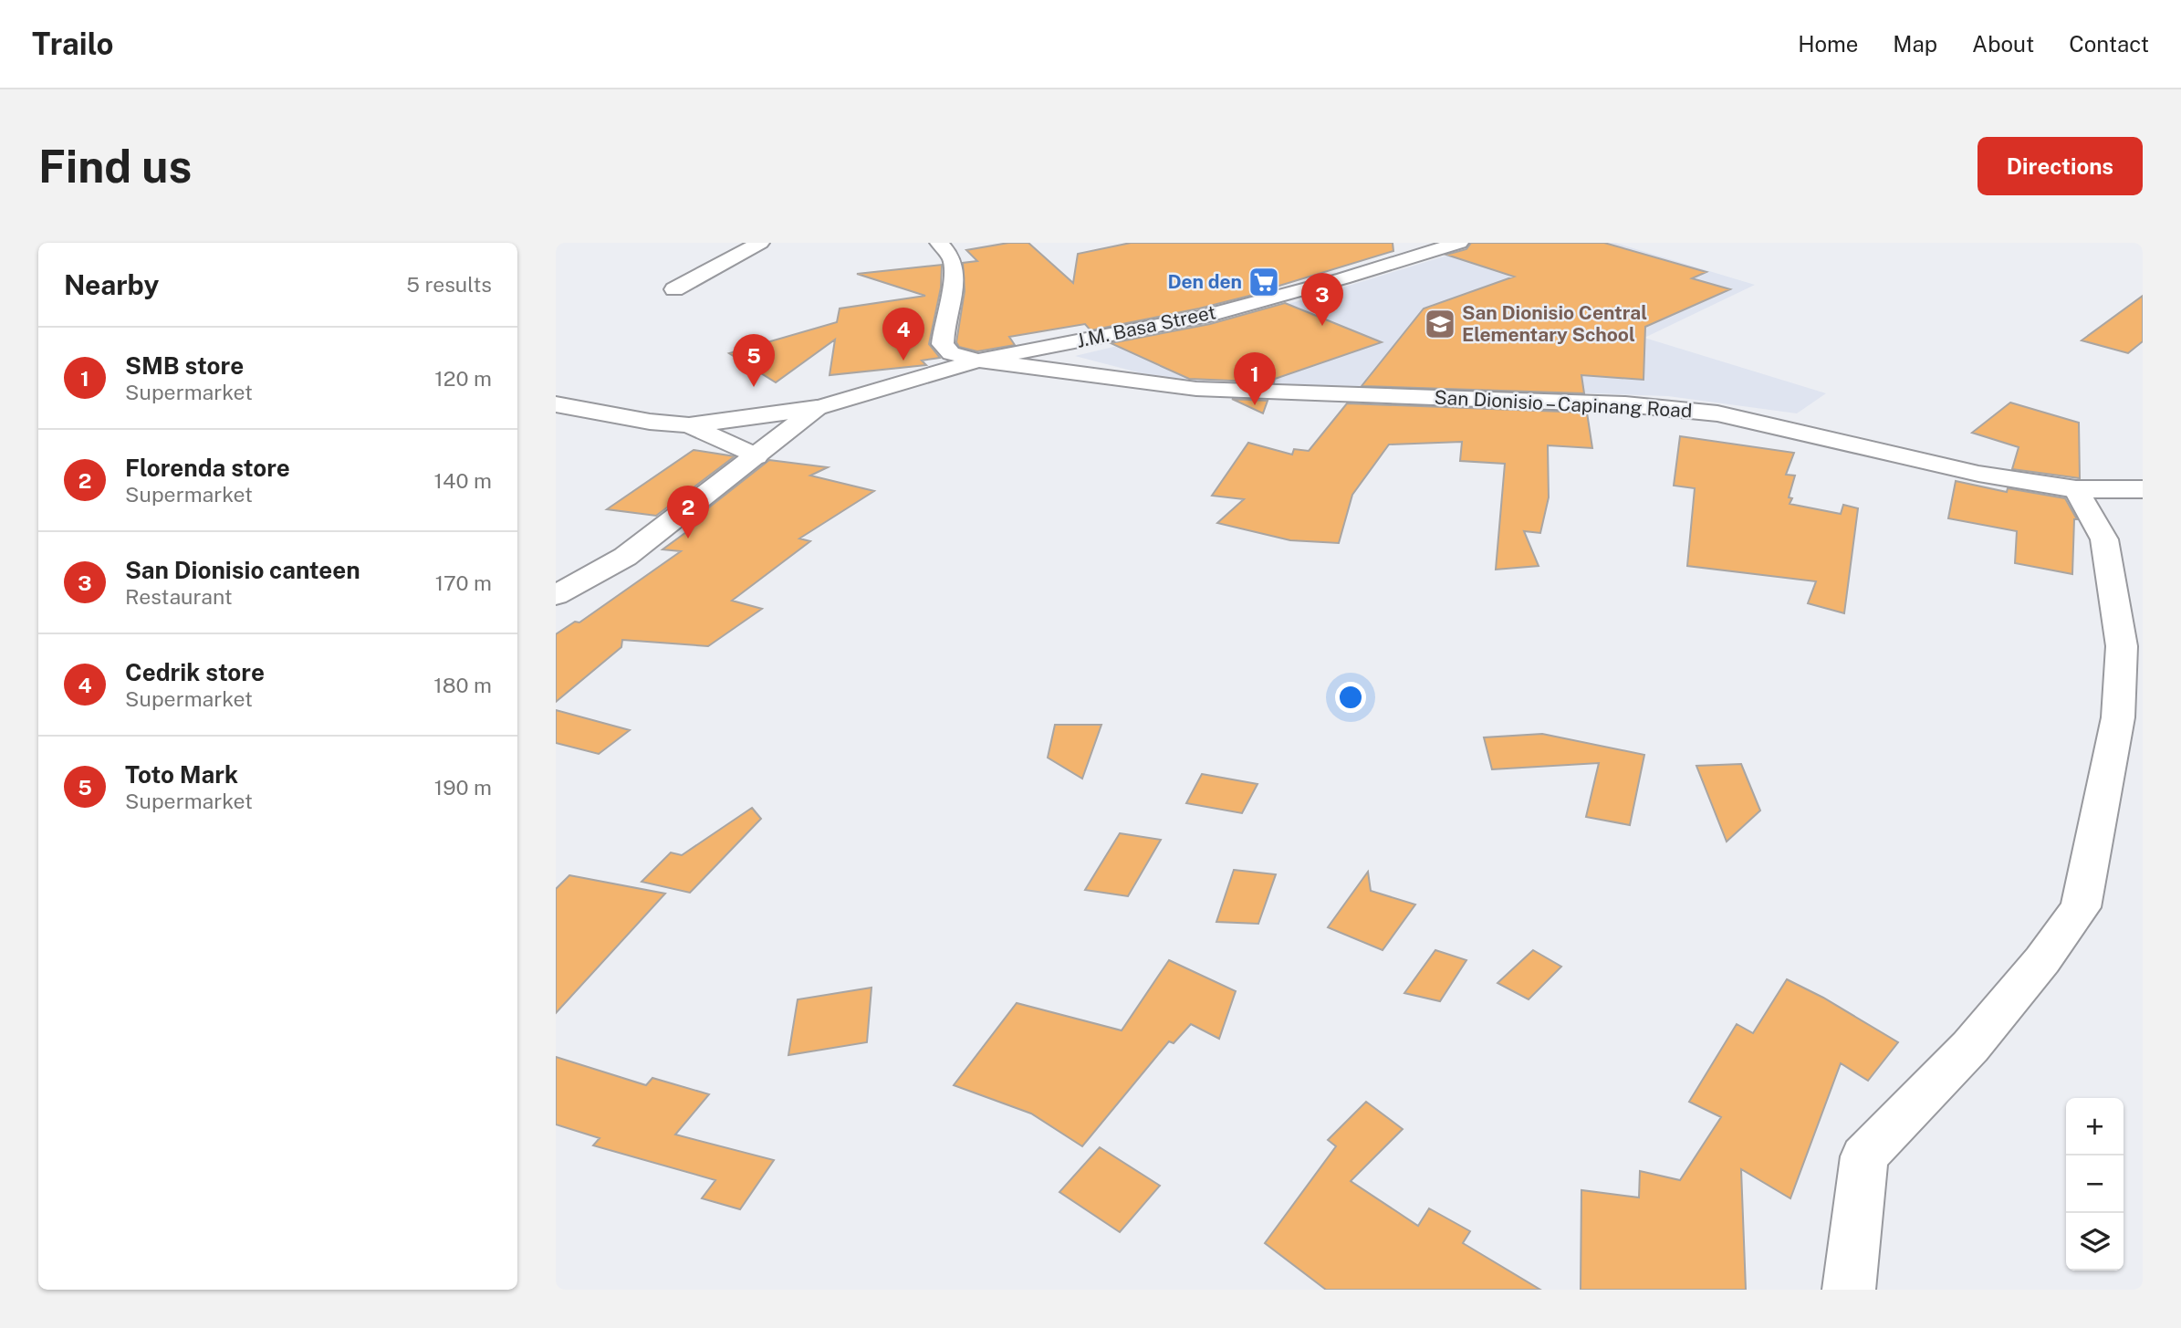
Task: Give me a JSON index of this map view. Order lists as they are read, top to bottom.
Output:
{
  "streets": {
    "main road": ["J.M. Basa Street", "San Dionisio – Capinang Road"]
  },
  "crossings": [
    ["J.M. Basa Street", "San Dionisio – Capinang Road"]
  ],
  "places": {
    "supermarket": ["Den den"],
    "school or university": ["San Dionisio Central Elementary School"]
  },
  "page": {
    "header": "Trailo",
    "nav": [
      "Home",
      "Map",
      "About",
      "Contact"
    ],
    "buttons": "Directions",
    "title": "Find us",
    "heading": ["Nearby", "5 results"],
    "pins": [
      "3",
      "4",
      "5",
      "1",
      "2"
    ],
    "list": [
      {
        "mark": "1",
        "name": "SMB store",
        "note": "Supermarket",
        "value": "120 m"
      },
      {
        "mark": "2",
        "name": "Florenda store",
        "note": "Supermarket",
        "value": "140 m"
      },
      {
        "mark": "3",
        "name": "San Dionisio canteen",
        "note": "Restaurant",
        "value": "170 m"
      },
      {
        "mark": "4",
        "name": "Cedrik store",
        "note": "Supermarket",
        "value": "180 m"
      },
      {
        "mark": "5",
        "name": "Toto Mark",
        "note": "Supermarket",
        "value": "190 m"
      }
    ],
    "map_buttons": ["+", "−"]
  }
}
